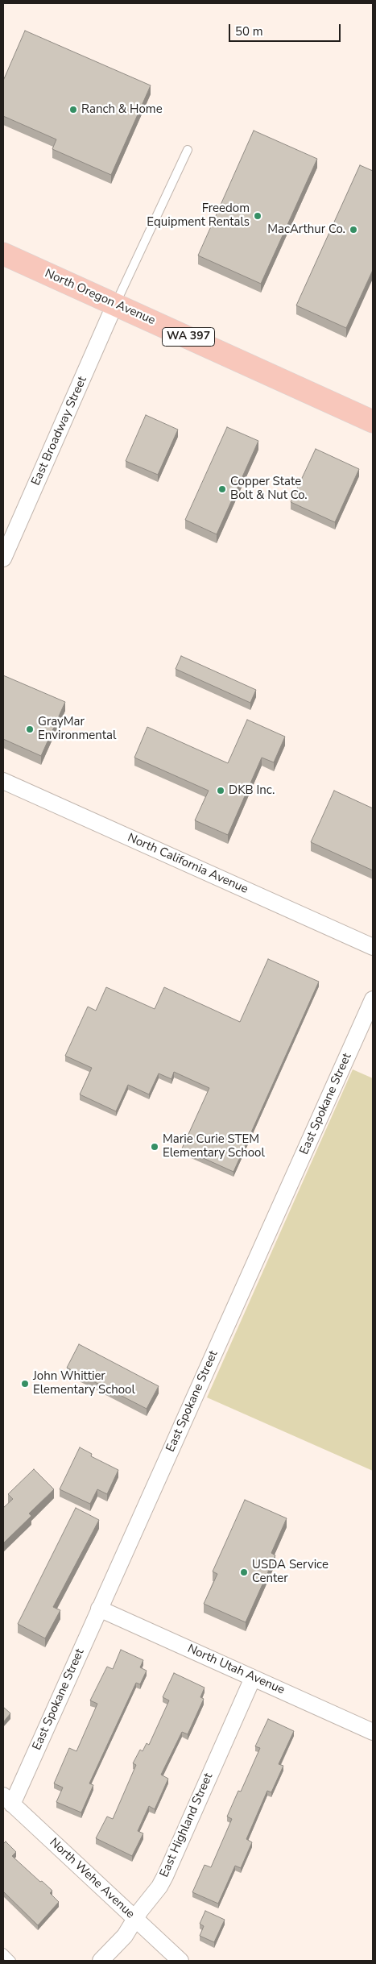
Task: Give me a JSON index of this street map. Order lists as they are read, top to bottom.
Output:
{
  "streets": {
    "main road": ["North Oregon Avenue", "WA 397"],
    "street": [
      "East Broadway Street",
      "North California Avenue",
      "East Spokane Street",
      "North Utah Avenue",
      "East Highland Street",
      "North Wehe Avenue"
    ]
  },
  "crossings": [
    ["North Oregon Avenue", "East Broadway Street"],
    ["East Spokane Street", "North Utah Avenue"],
    ["East Spokane Street", "North Wehe Avenue"],
    ["North Utah Avenue", "East Highland Street"],
    ["East Highland Street", "North Wehe Avenue"]
  ],
  "places": [
    "Ranch & Home",
    "Freedom Equipment Rentals",
    "MacArthur Co.",
    "Copper State Bolt & Nut Co.",
    "GrayMar Environmental",
    "DKB Inc.",
    "Marie Curie STEM Elementary School",
    "John Whittier Elementary School",
    "USDA Service Center"
  ],
  "scale_bar": "50 m"
}
